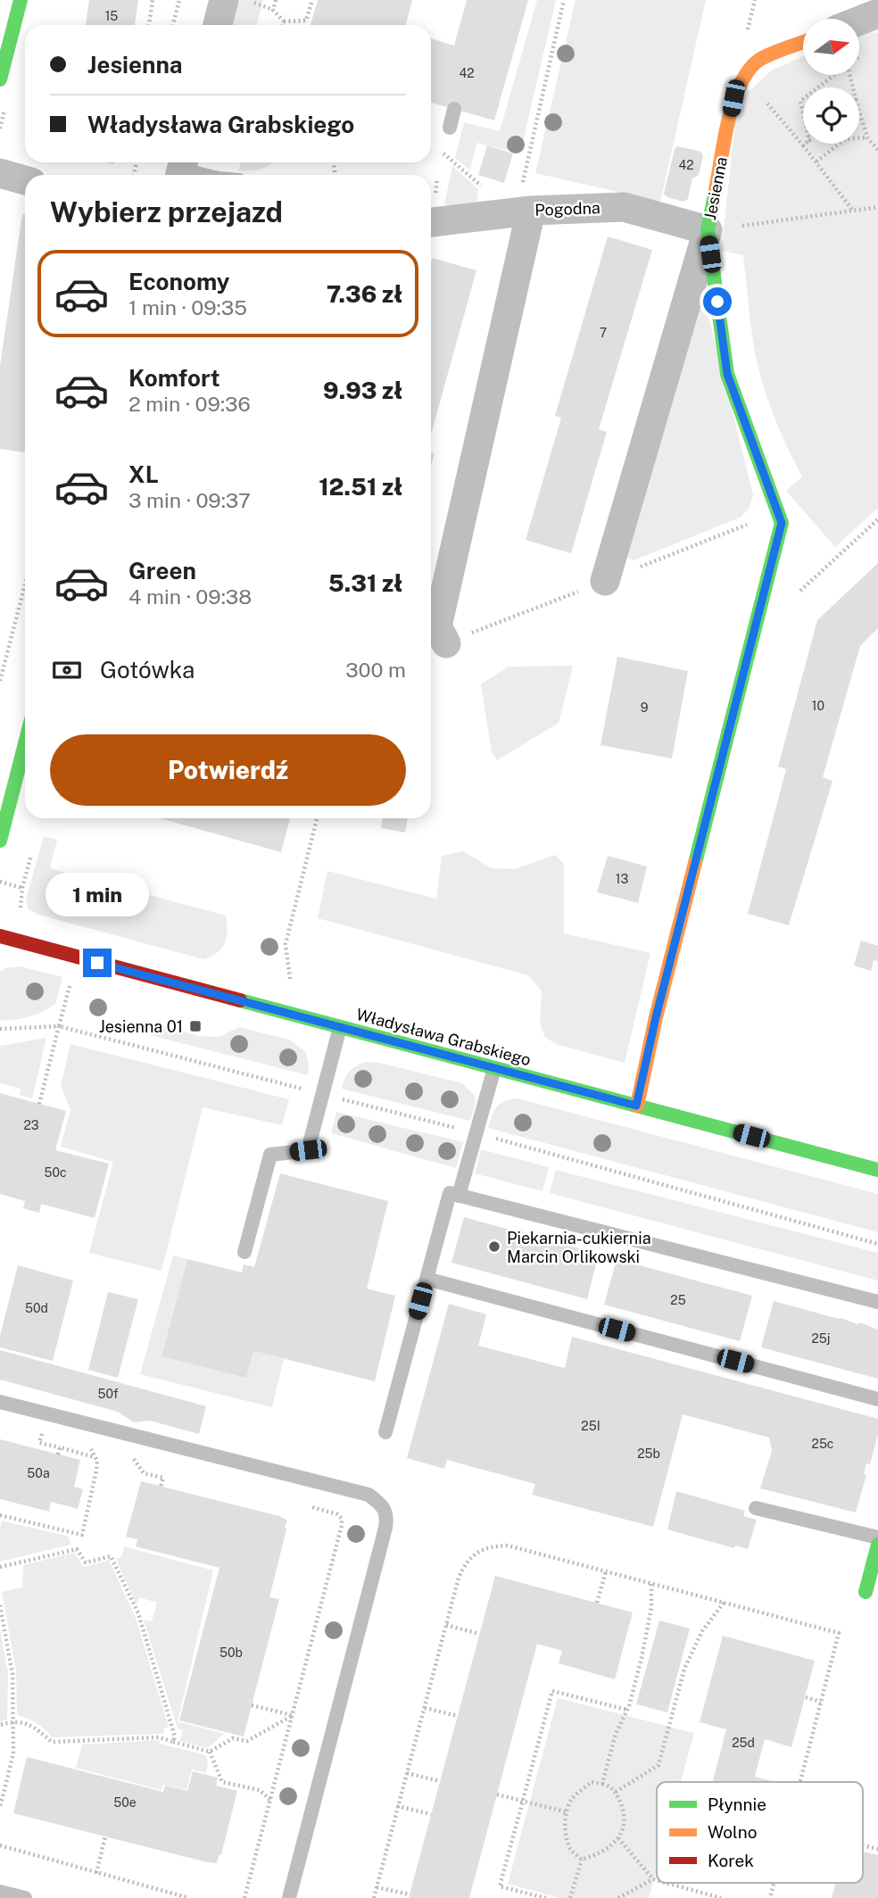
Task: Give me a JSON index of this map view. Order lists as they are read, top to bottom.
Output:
{
  "streets": {
    "street": ["Jesienna", "Pogodna", "Władysława Grabskiego"]
  },
  "crossings": [
    ["Jesienna", "Pogodna"],
    ["Jesienna", "Władysława Grabskiego"]
  ],
  "places": {
    "transit": ["Jesienna 01"],
    "other": ["Piekarnia-cukiernia Marcin Orlikowski"]
  },
  "house_numbers": [
    "15",
    "42",
    "42",
    "7",
    "10",
    "9",
    "13",
    "23",
    "50c",
    "25",
    "50d",
    "25j",
    "50f",
    "25I",
    "25c",
    "25b",
    "50a",
    "50b",
    "25d",
    "50e"
  ],
  "legend": ["Płynnie", "Wolno", "Korek"],
  "north": "right",
  "page": {
    "banner": ["Jesienna", "Władysława Grabskiego"],
    "heading": "Wybierz przejazd",
    "list": [
      {
        "name": "Economy",
        "note": "1 min · 09:35",
        "value": "7.36 zł"
      },
      {
        "name": "Komfort",
        "note": "2 min · 09:36",
        "value": "9.93 zł"
      },
      {
        "name": "XL",
        "note": "3 min · 09:37",
        "value": "12.51 zł"
      },
      {
        "name": "Green",
        "note": "4 min · 09:38",
        "value": "5.31 zł"
      }
    ],
    "pay": ["Gotówka", "300 m"],
    "buttons": "Potwierdź",
    "bubble": "1 min"
  }
}
